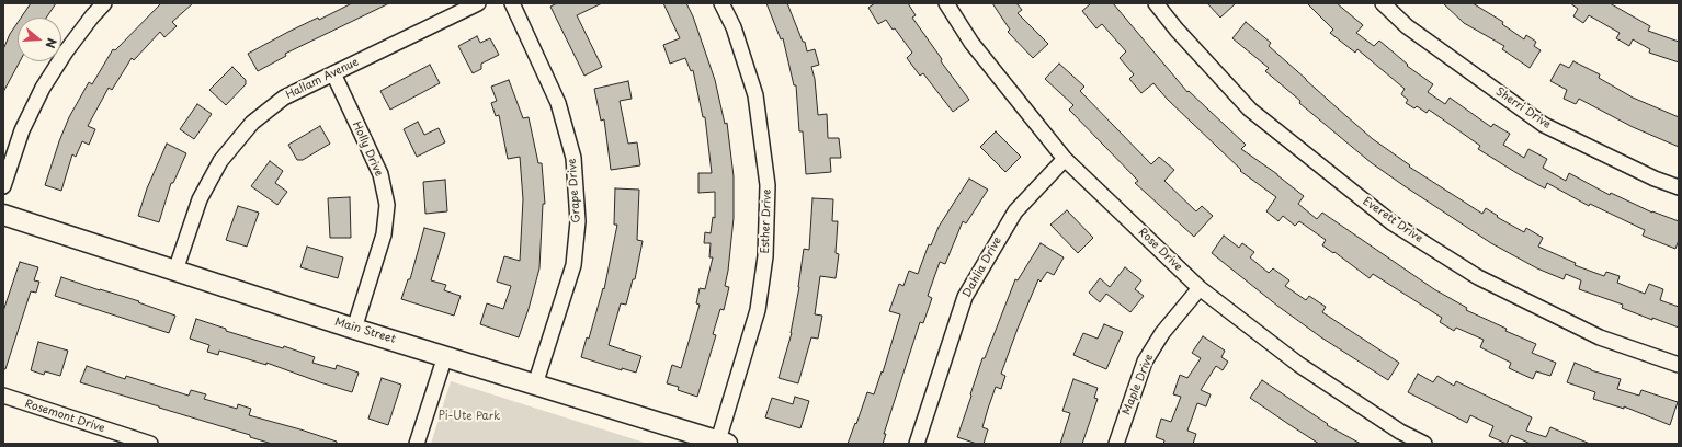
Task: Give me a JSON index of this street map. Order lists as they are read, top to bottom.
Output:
{
  "streets": {
    "main road": ["Main Street"],
    "street": [
      "Hallam Avenue",
      "Sherri Drive",
      "Holly Drive",
      "Grape Drive",
      "Everett Drive",
      "Esther Drive",
      "Rose Drive",
      "Dahlia Drive",
      "Maple Drive",
      "Rosemont Drive"
    ]
  },
  "crossings": [
    ["Hallam Avenue", "Holly Drive"],
    ["Hallam Avenue", "Main Street"],
    ["Holly Drive", "Main Street"],
    ["Grape Drive", "Main Street"],
    ["Esther Drive", "Main Street"],
    ["Rose Drive", "Dahlia Drive"],
    ["Rose Drive", "Maple Drive"]
  ],
  "parks": ["Pi-Ute Park"],
  "north": "right"
}
